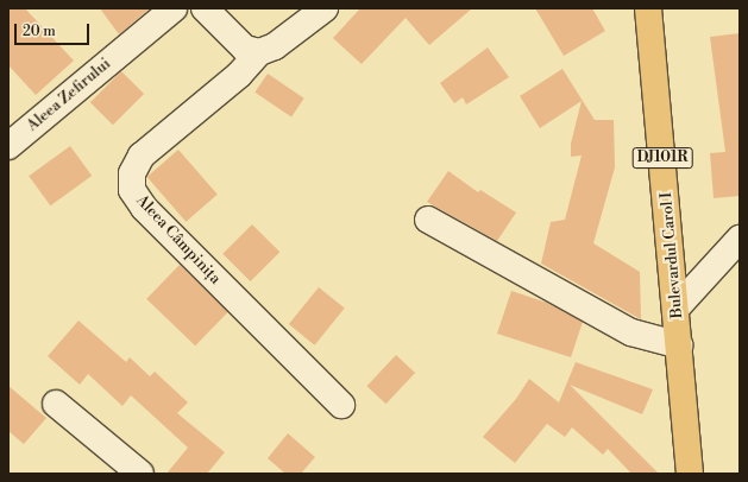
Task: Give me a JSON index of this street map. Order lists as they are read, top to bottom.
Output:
{
  "streets": {
    "main road": ["DJ101R", "Bulevardul Carol I"],
    "street": ["Aleea Zefirului", "Aleea Câmpinița"]
  },
  "scale_bar": "20 m"
}
